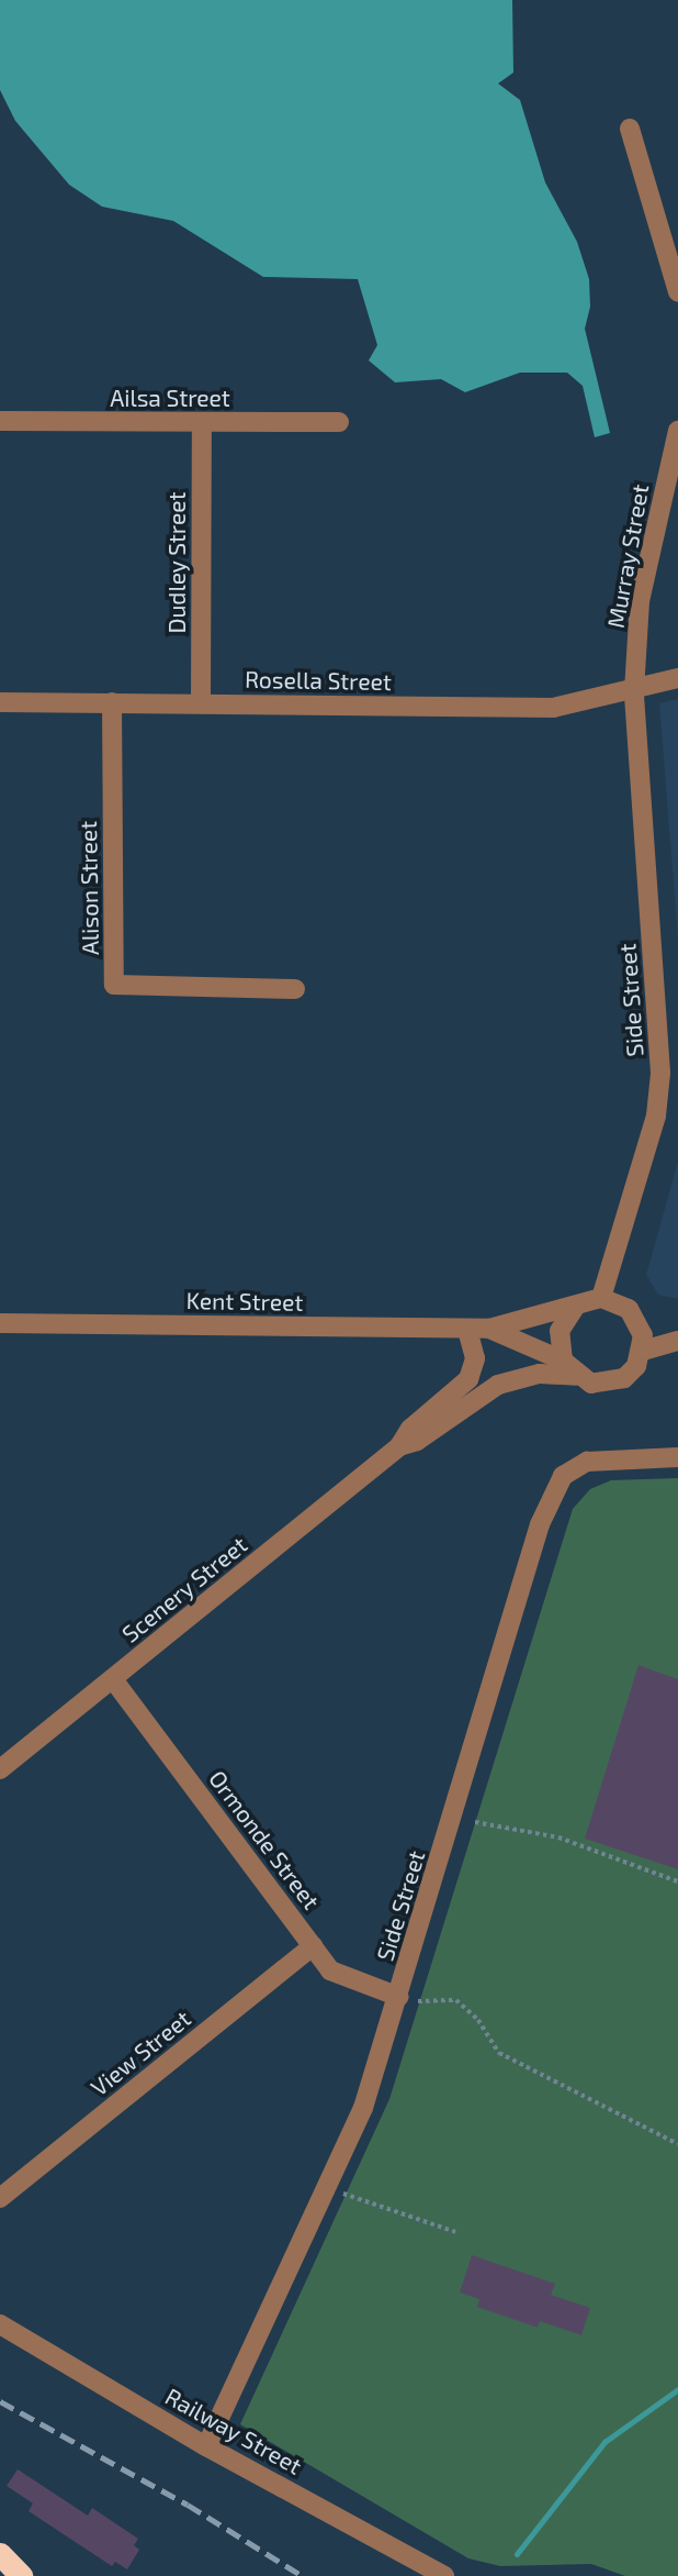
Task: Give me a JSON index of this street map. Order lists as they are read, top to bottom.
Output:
{
  "streets": {
    "street": [
      "Ailsa Street",
      "Murray Street",
      "Dudley Street",
      "Rosella Street",
      "Alison Street",
      "Side Street",
      "Kent Street",
      "Scenery Street",
      "Ormonde Street",
      "View Street",
      "Railway Street"
    ]
  },
  "crossings": [
    ["Ailsa Street", "Dudley Street"],
    ["Murray Street", "Rosella Street"],
    ["Murray Street", "Side Street"],
    ["Dudley Street", "Rosella Street"],
    ["Rosella Street", "Alison Street"],
    ["Rosella Street", "Side Street"],
    ["Side Street", "Kent Street"],
    ["Side Street", "Scenery Street"],
    ["Side Street", "Ormonde Street"],
    ["Side Street", "Railway Street"],
    ["Kent Street", "Scenery Street"],
    ["Scenery Street", "Ormonde Street"],
    ["Ormonde Street", "View Street"]
  ]
}
